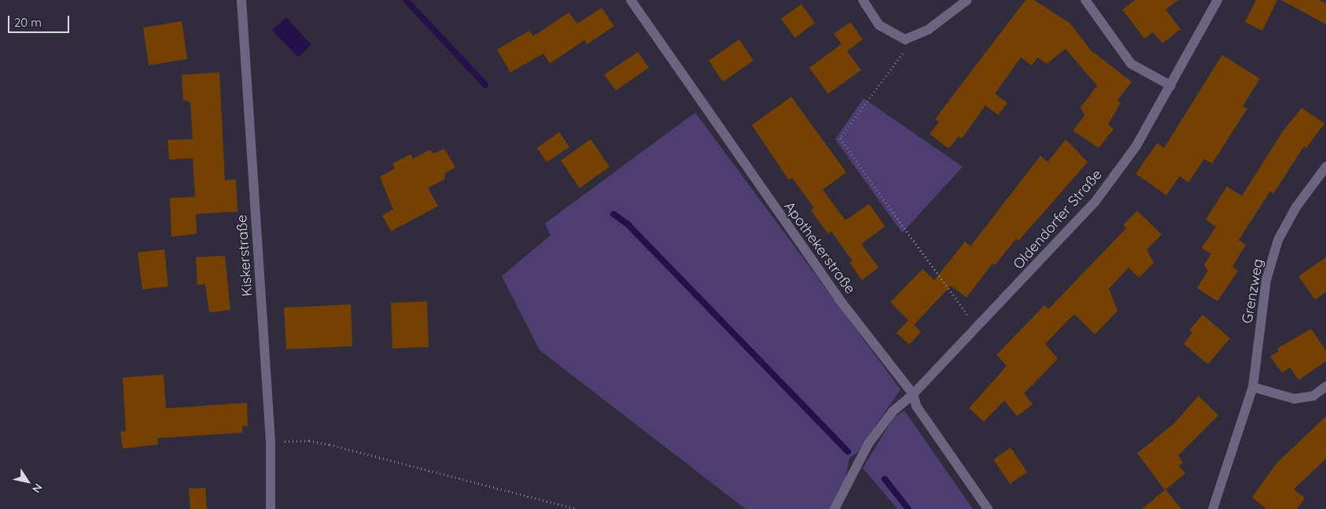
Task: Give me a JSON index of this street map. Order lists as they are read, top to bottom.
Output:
{
  "streets": {
    "street": [
      "Oldendorfer Straße",
      "Apothekerstraße",
      "Kiskerstraße",
      "Grenzweg"
    ]
  },
  "crossings": [
    ["Oldendorfer Straße", "Apothekerstraße"]
  ],
  "scale_bar": "20 m",
  "north": "bottom right"
}
